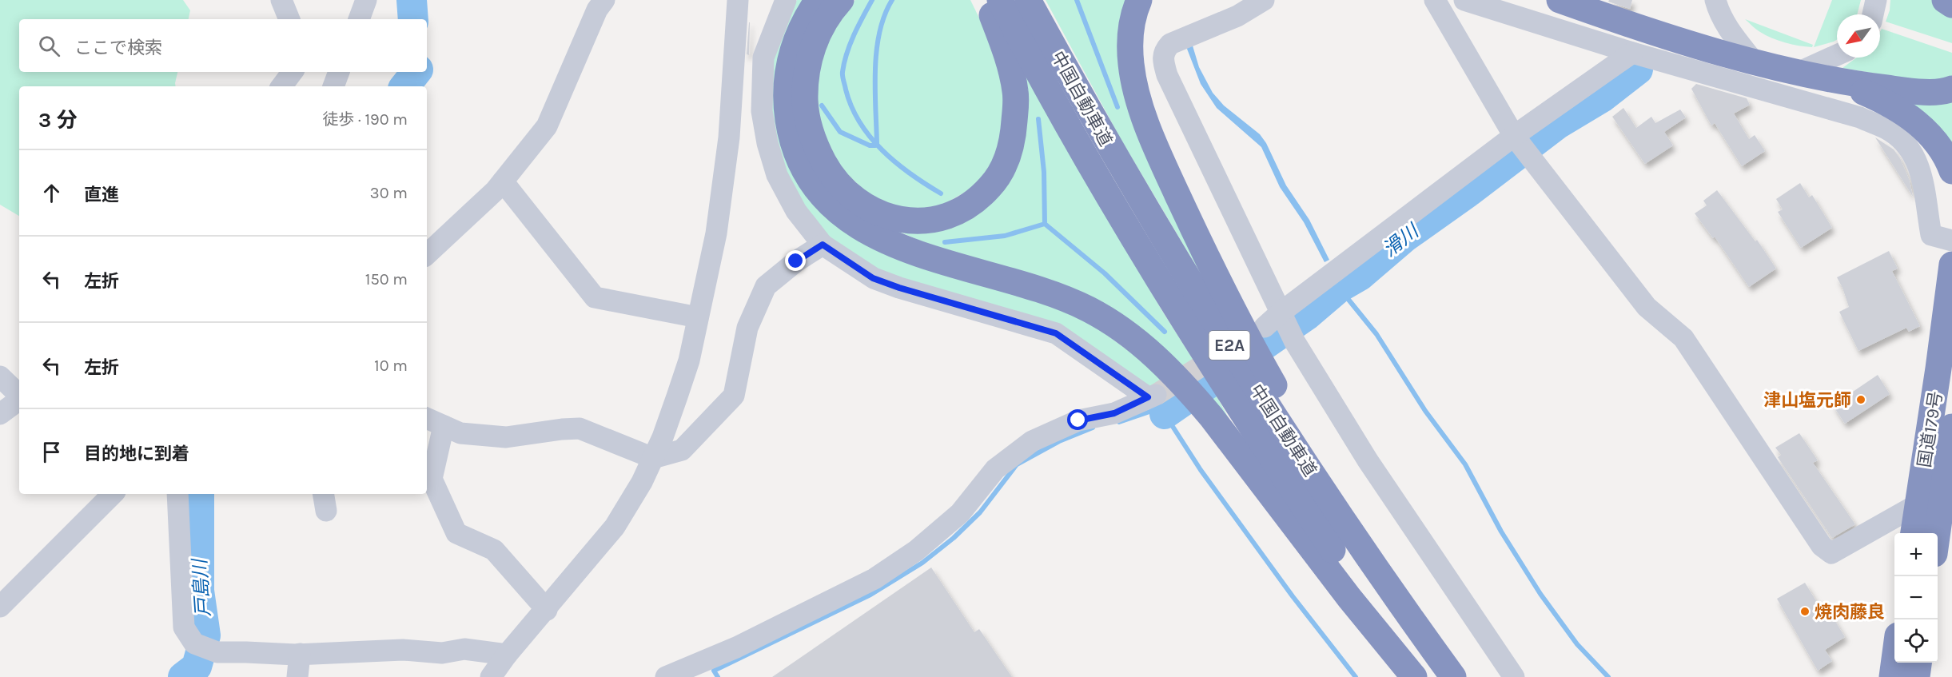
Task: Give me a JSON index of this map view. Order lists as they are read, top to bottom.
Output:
{
  "streets": {
    "highway": ["中国自動車道", "E2A", "国道179号"]
  },
  "water": ["滑川", "戸島川"],
  "places": ["津山塩元師", "焼肉藤良"],
  "north": "bottom left",
  "page": {
    "search": "ここで検索",
    "heading": ["3 分", "徒歩 · 190 m"],
    "list": [
      ["直進", "30 m"],
      ["左折", "150 m"],
      ["左折", "10 m"],
      "目的地に到着"
    ],
    "map_buttons": ["+", "−"]
  }
}
